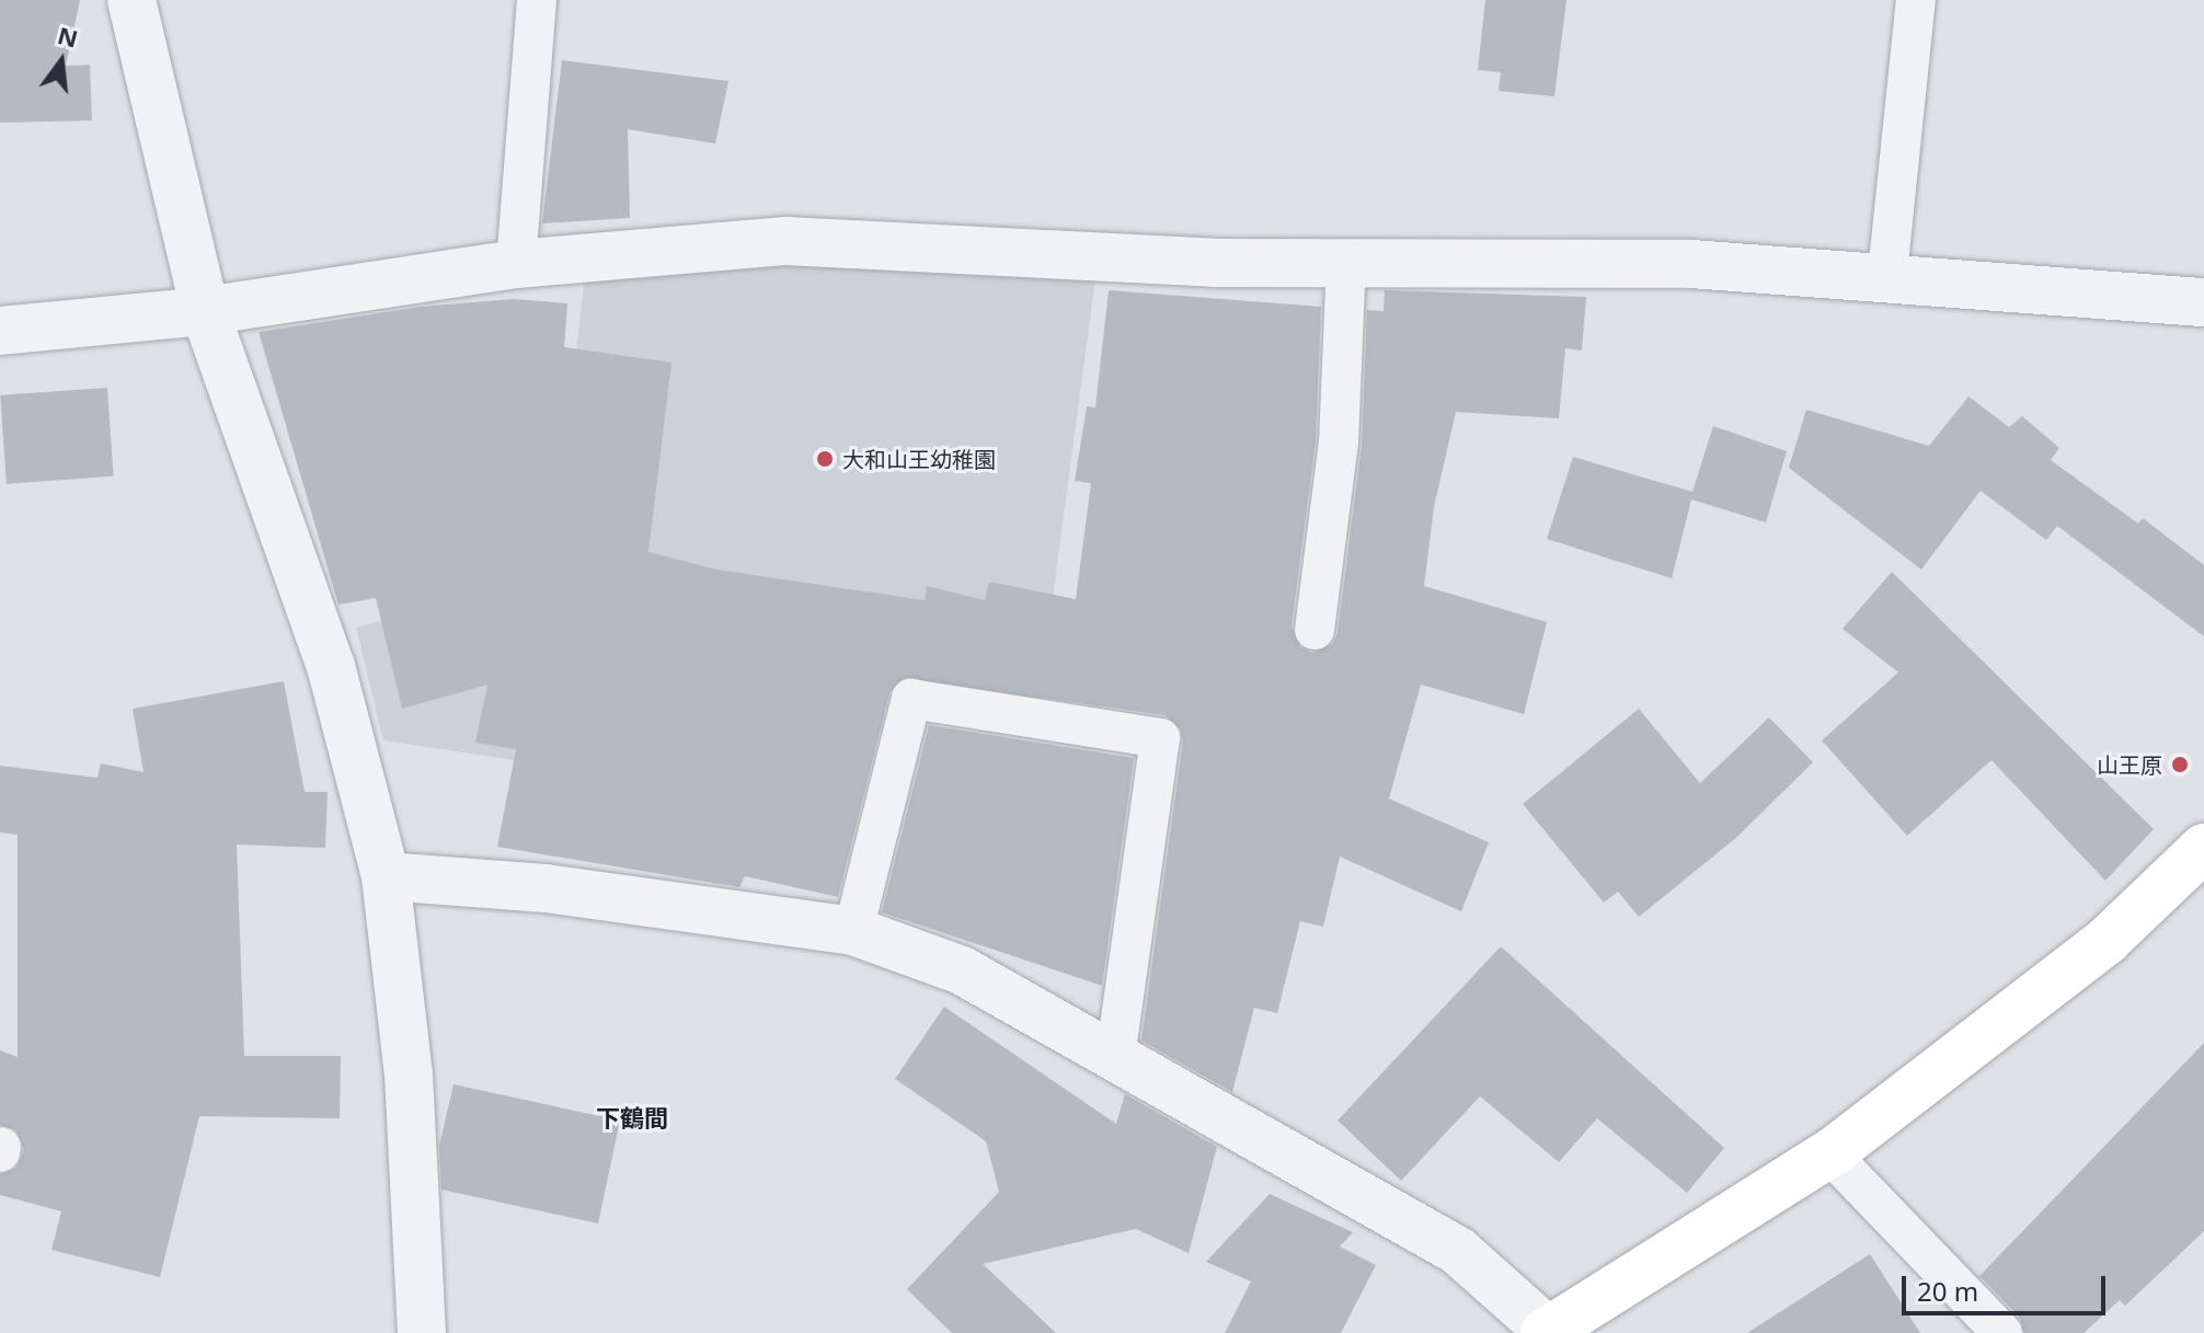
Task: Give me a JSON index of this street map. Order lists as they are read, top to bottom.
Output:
{
  "districts": ["下鶴間"],
  "places": ["大和山王幼稚園", "山王原"],
  "scale_bar": "20 m",
  "north": "top"
}
